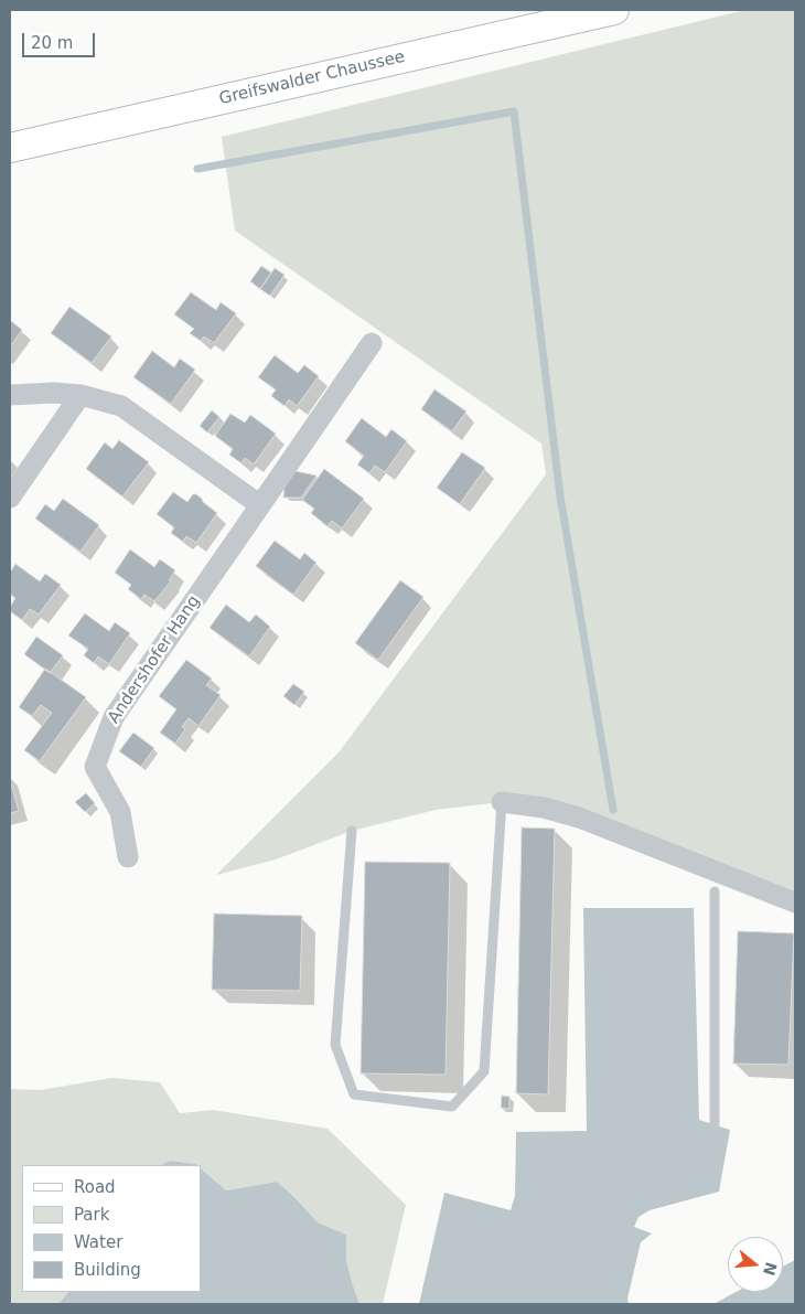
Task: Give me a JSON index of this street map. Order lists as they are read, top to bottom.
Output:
{
  "streets": {
    "main road": ["Greifswalder Chaussee"],
    "street": ["Andershofer Hang"]
  },
  "legend": [
    "Road",
    "Park",
    "Water",
    "Building"
  ],
  "scale_bar": "20 m",
  "north": "right"
}
